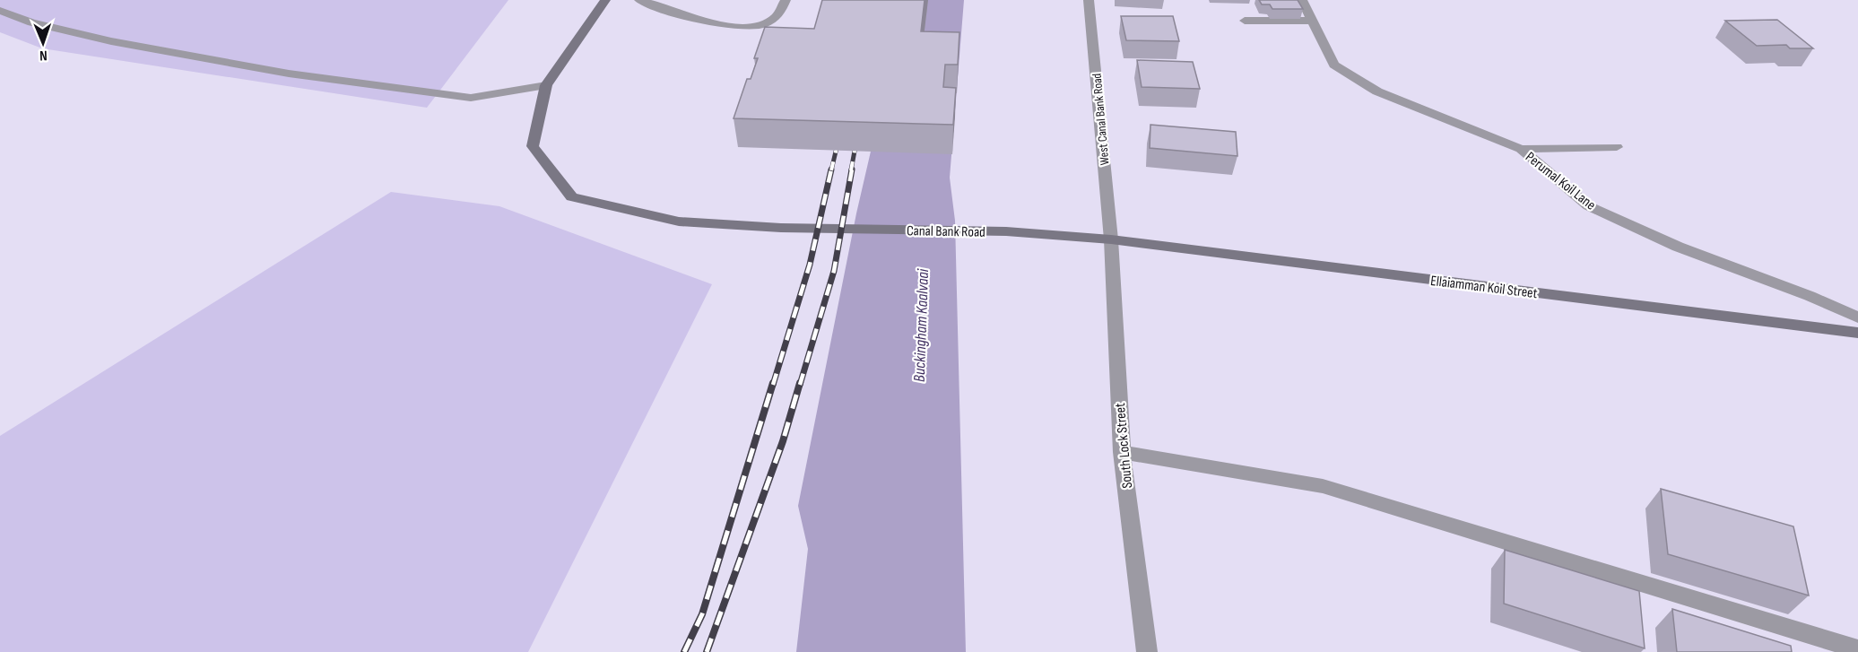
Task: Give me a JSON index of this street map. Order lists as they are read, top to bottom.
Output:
{
  "streets": {
    "street": [
      "West Canal Bank Road",
      "Perumal Koil Lane",
      "Canal Bank Road",
      "Ellaiamman Koil Street",
      "South Lock Street"
    ]
  },
  "crossings": [
    ["West Canal Bank Road", "Canal Bank Road"],
    ["West Canal Bank Road", "Ellaiamman Koil Street"],
    ["West Canal Bank Road", "South Lock Street"],
    ["Canal Bank Road", "Ellaiamman Koil Street"],
    ["Canal Bank Road", "South Lock Street"],
    ["Ellaiamman Koil Street", "South Lock Street"]
  ],
  "water": ["Buckingham Kaalvaai"],
  "north": "bottom"
}
